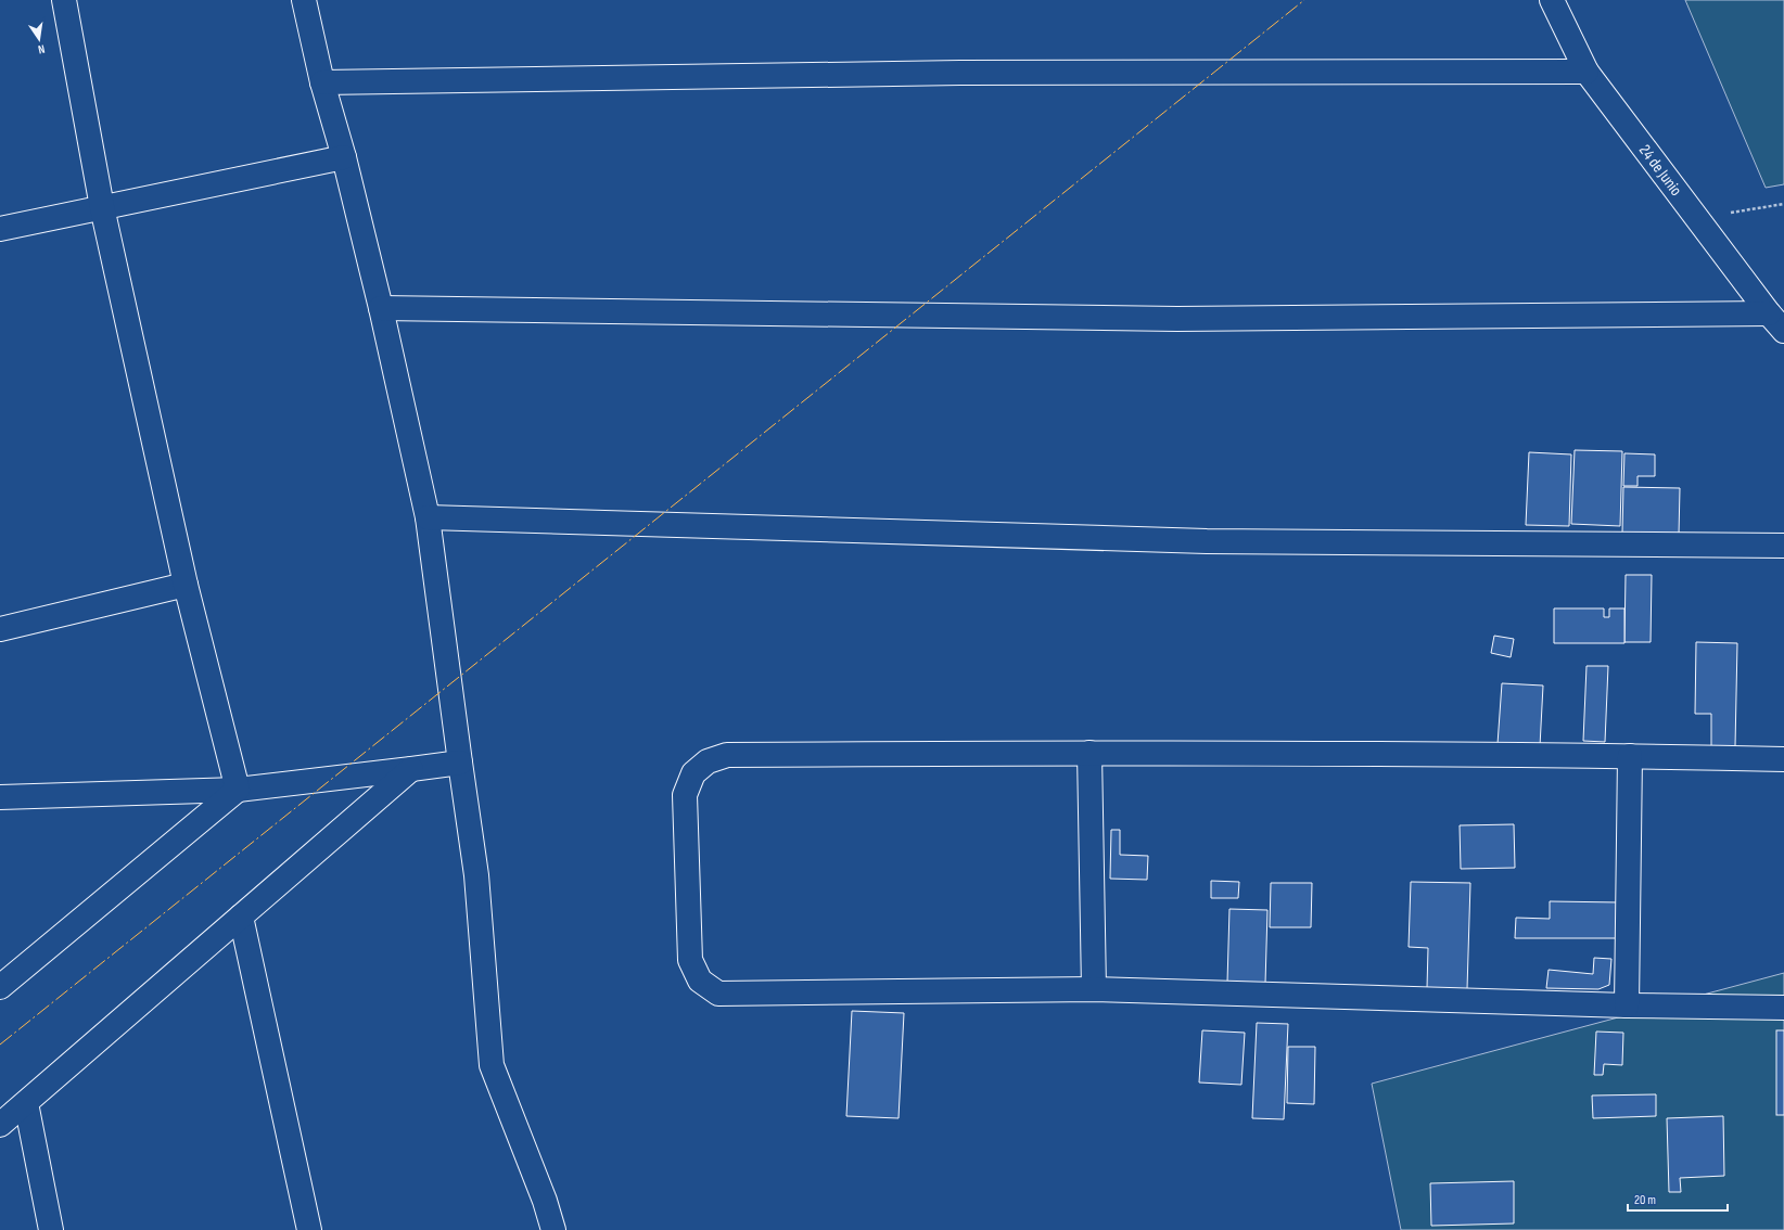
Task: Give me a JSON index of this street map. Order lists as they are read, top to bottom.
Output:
{
  "streets": {
    "street": ["24 de Junio"]
  },
  "scale_bar": "20 m",
  "north": "bottom"
}
